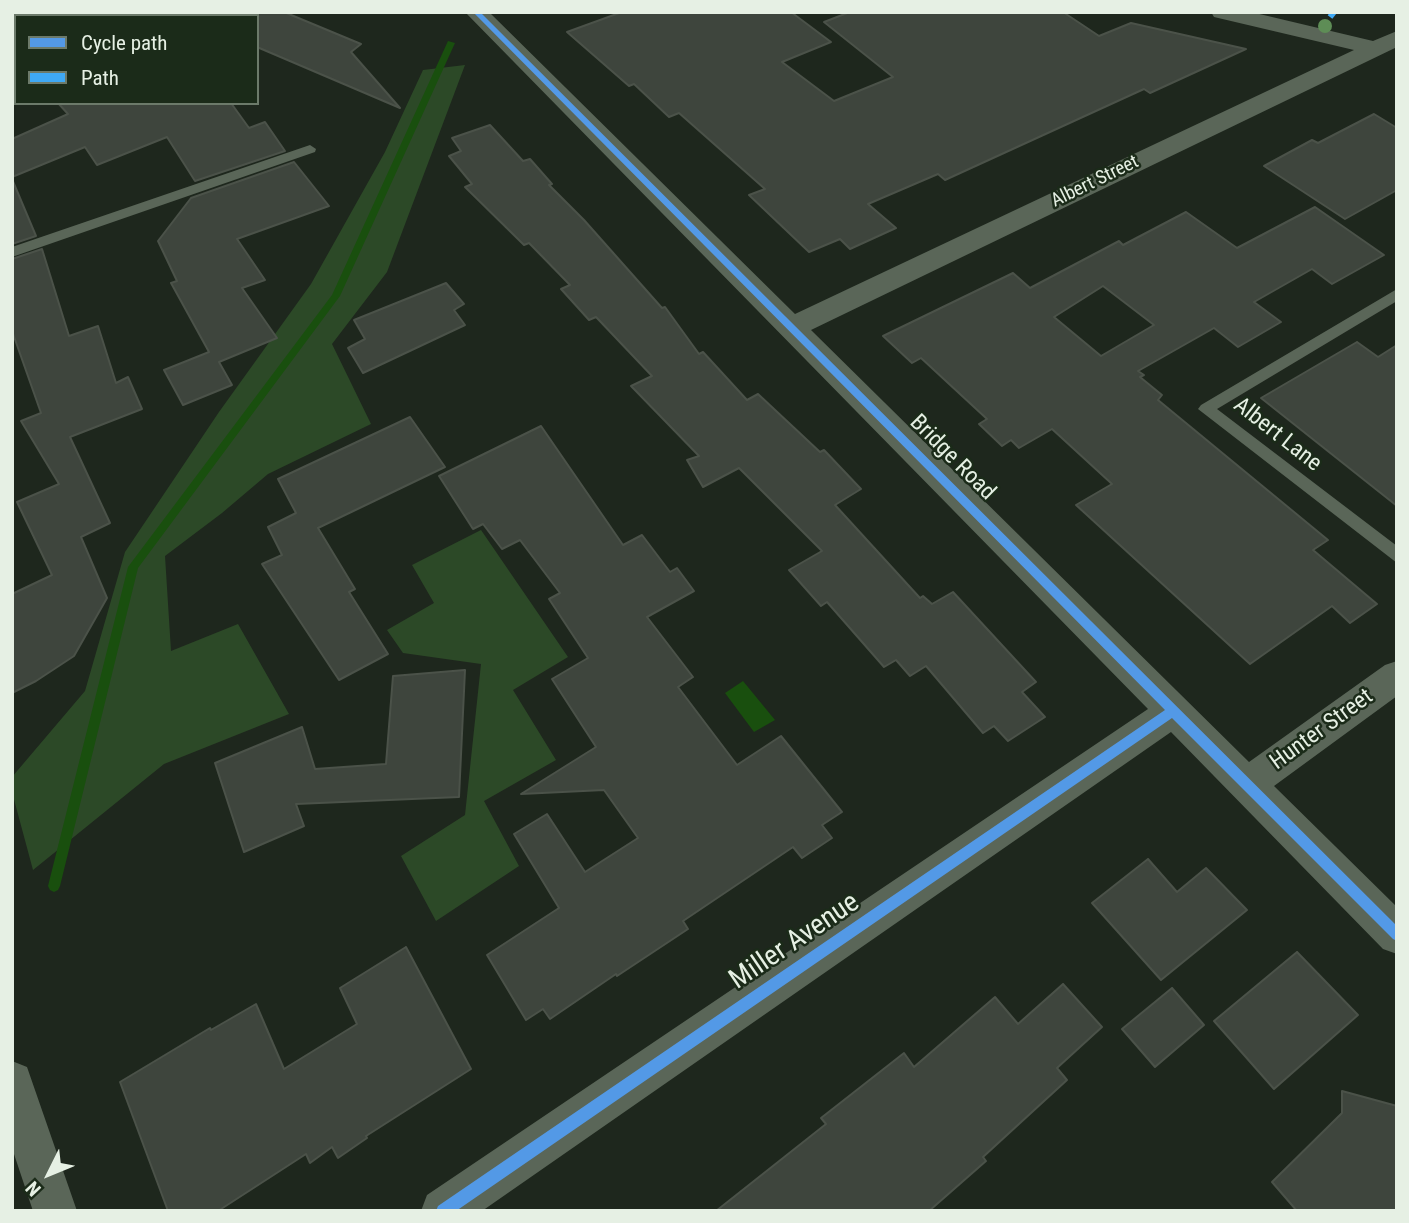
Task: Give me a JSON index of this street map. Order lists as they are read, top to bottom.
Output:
{
  "streets": {
    "street": [
      "Albert Street",
      "Bridge Road",
      "Hunter Street",
      "Miller Avenue"
    ],
    "lane": ["Albert Lane"]
  },
  "crossings": [
    ["Albert Street", "Bridge Road"],
    ["Bridge Road", "Hunter Street"],
    ["Bridge Road", "Miller Avenue"]
  ],
  "legend": ["Cycle path", "Path"],
  "north": "bottom left"
}
